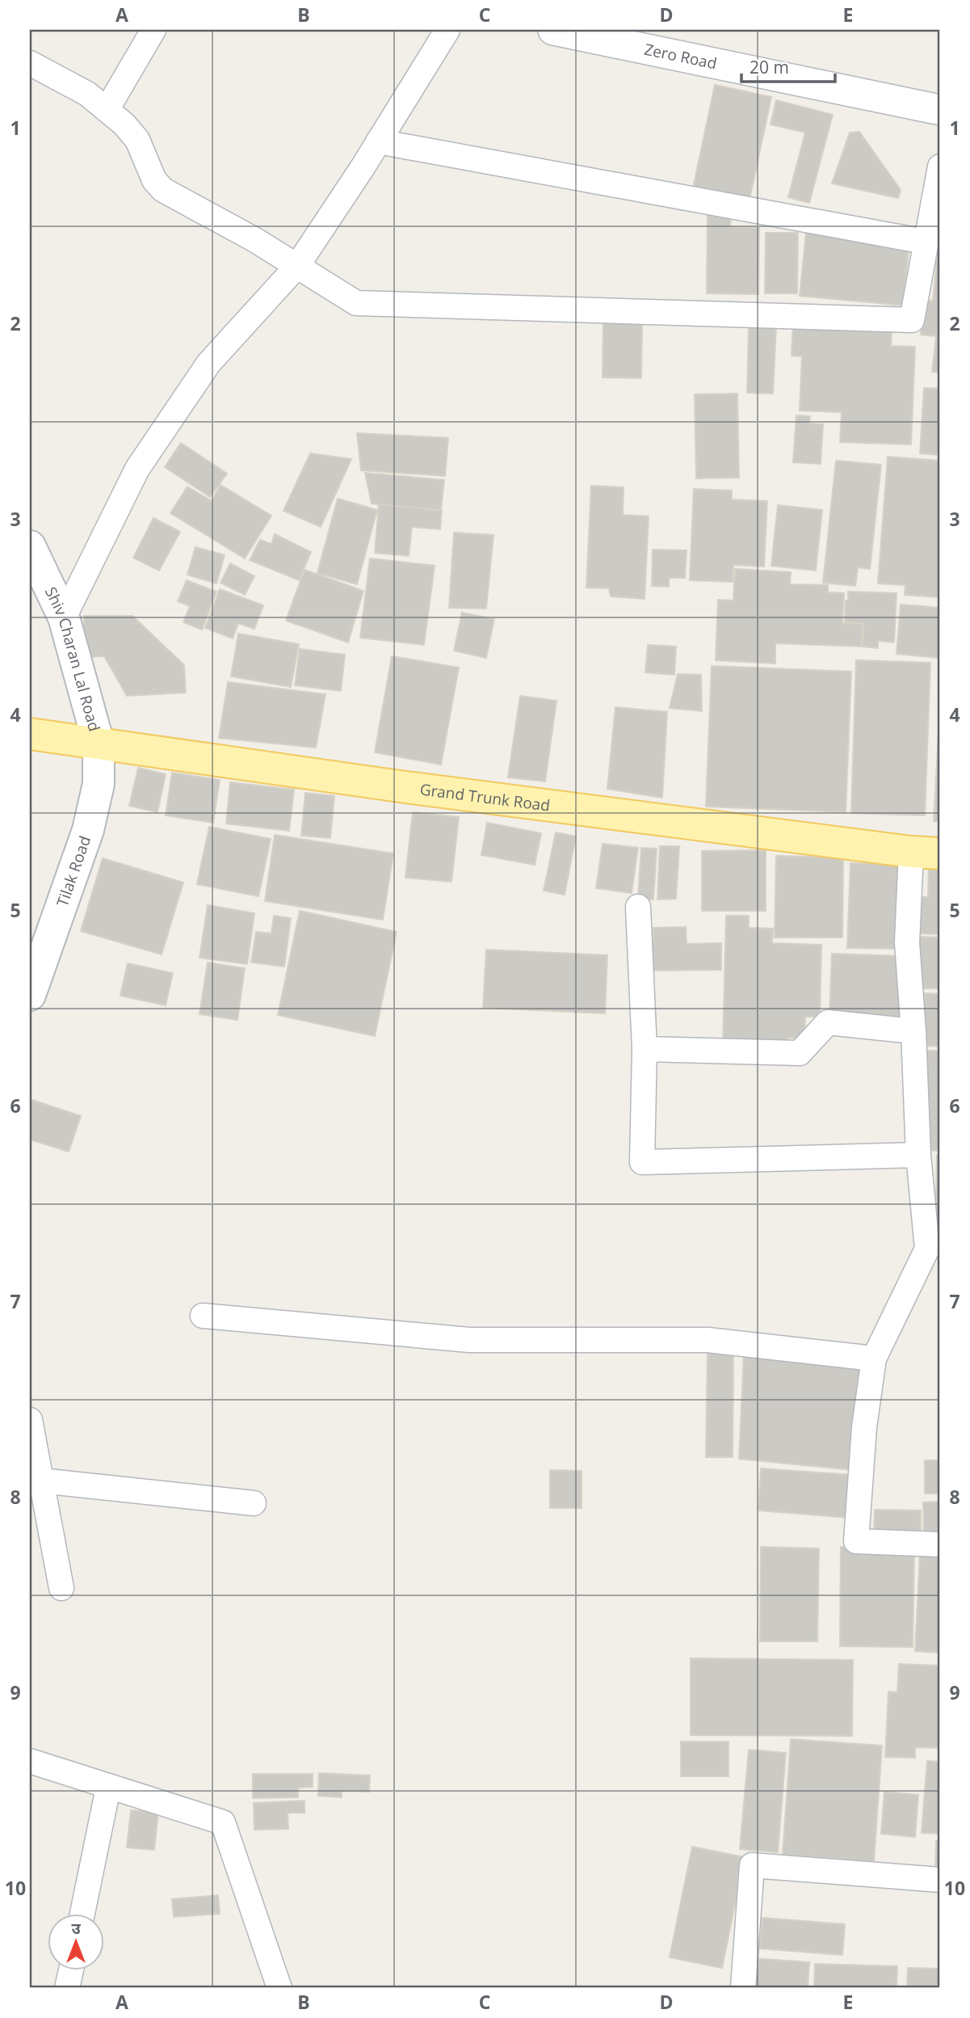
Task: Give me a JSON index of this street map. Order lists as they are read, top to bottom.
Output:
{
  "streets": {
    "main road": ["Shiv Charan Lal Road", "Grand Trunk Road", "Tilak Road"],
    "street": ["Zero Road"]
  },
  "crossings": [
    ["Shiv Charan Lal Road", "Grand Trunk Road"],
    ["Shiv Charan Lal Road", "Tilak Road"],
    ["Grand Trunk Road", "Tilak Road"]
  ],
  "scale_bar": "20 m",
  "north": "top",
  "grid": {
    "columns": [
      "A",
      "B",
      "C",
      "D",
      "E"
    ],
    "rows": [
      "1",
      "2",
      "3",
      "4",
      "5",
      "6",
      "7",
      "8",
      "9",
      "10"
    ]
  }
}
